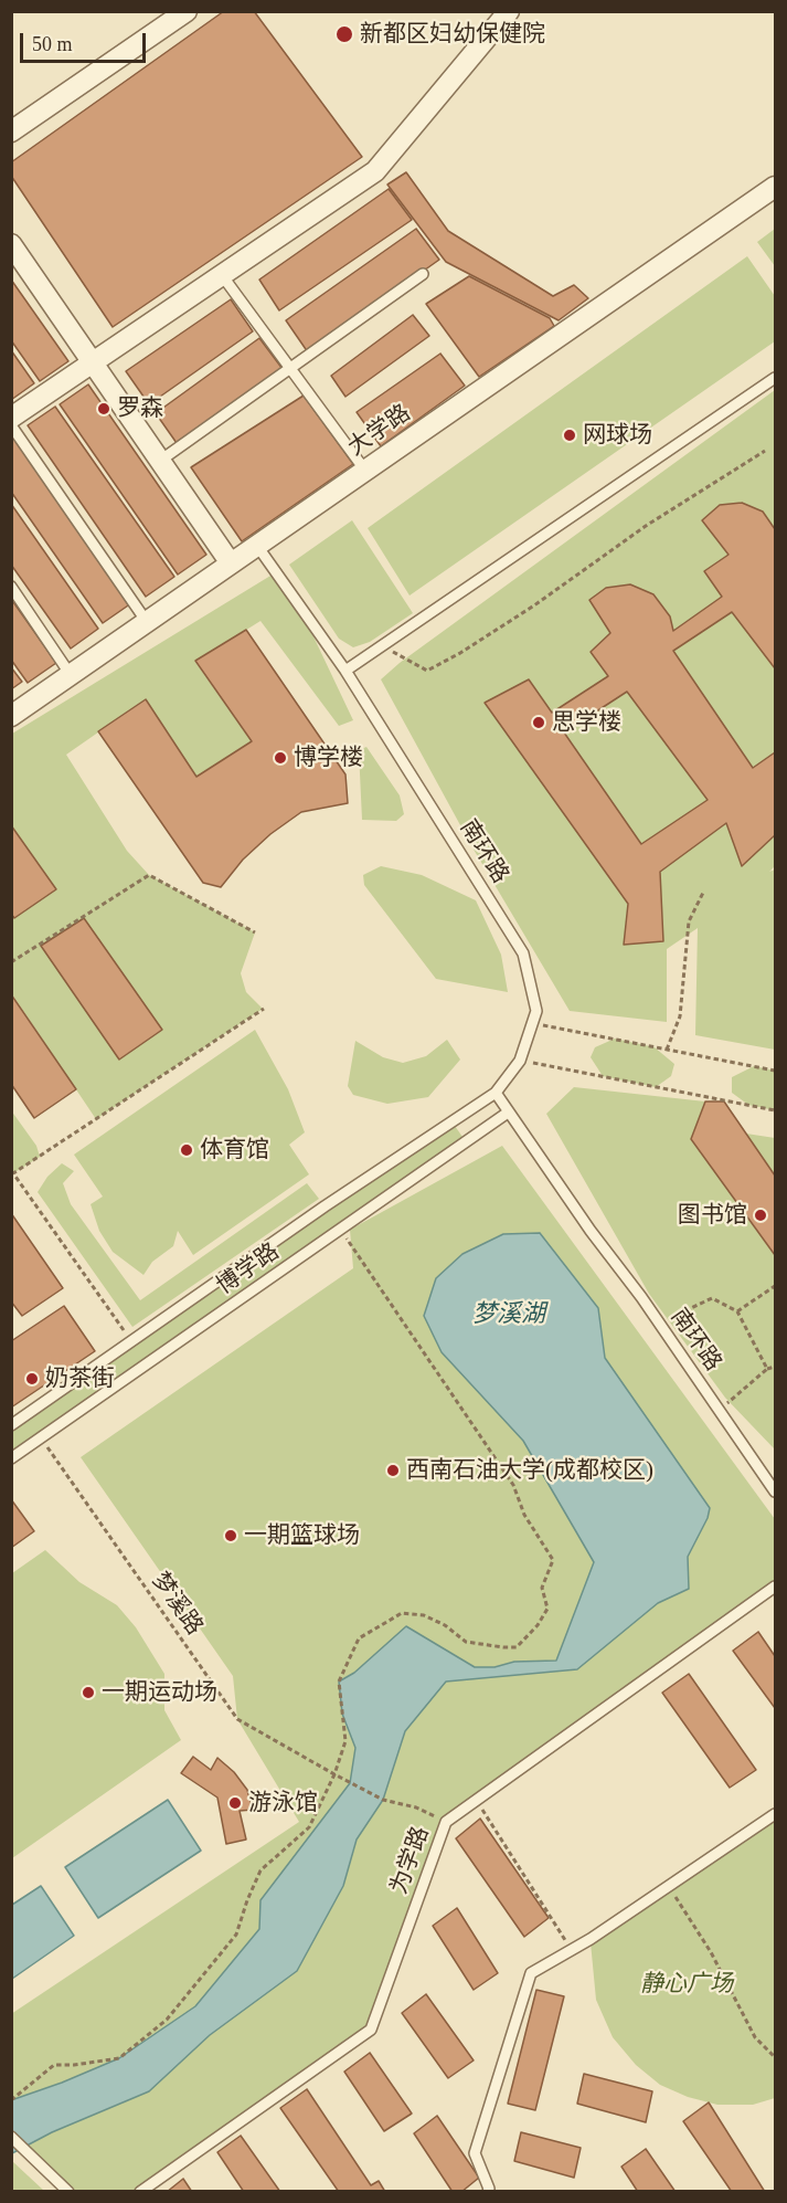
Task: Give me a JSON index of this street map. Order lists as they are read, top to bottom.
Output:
{
  "streets": {
    "street": ["大学路"],
    "lane": ["南环路", "博学路", "为学路"],
    "path": ["梦溪路"]
  },
  "crossings": [
    ["大学路", "南环路"],
    ["南环路", "博学路"],
    ["博学路", "梦溪路"],
    ["梦溪路", "为学路"]
  ],
  "water": ["梦溪湖"],
  "parks": ["静心广场"],
  "places": [
    "新都区妇幼保健院",
    "罗森",
    "网球场",
    "思学楼",
    "博学楼",
    "体育馆",
    "图书馆",
    "奶茶街",
    "西南石油大学(成都校区)",
    "一期篮球场",
    "一期运动场",
    "游泳馆"
  ],
  "scale_bar": "50 m"
}
